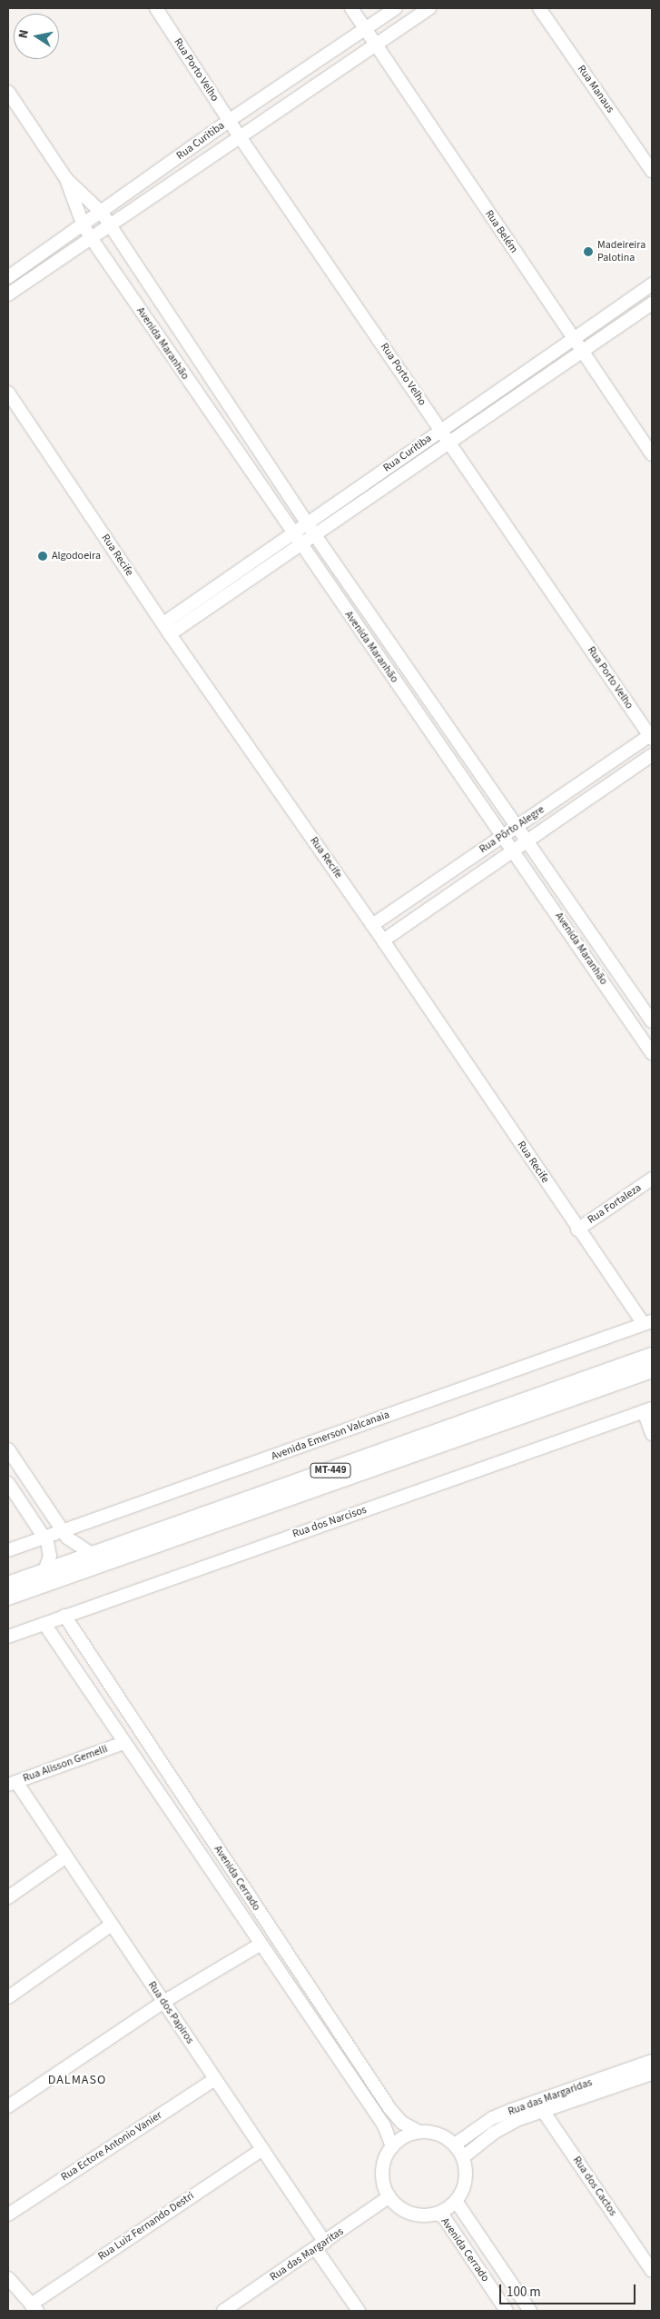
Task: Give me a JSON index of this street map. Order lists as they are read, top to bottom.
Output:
{
  "streets": {
    "main road": ["MT-449"],
    "street": [
      "Rua Porto Velho",
      "Rua Manaus",
      "Rua Curitiba",
      "Rua Belém",
      "Avenida Maranhão",
      "Rua Recife",
      "Rua Pôrto Alegre",
      "Rua Fortaleza",
      "Avenida Emerson Valcanaia",
      "Rua dos Narcisos",
      "Rua Alisson Gemelli",
      "Avenida Cerrado",
      "Rua dos Papiros",
      "Rua das Margaridas",
      "Rua Ectore Antonio Vanier",
      "Rua dos Cactos",
      "Rua Luiz Fernando Destri",
      "Rua das Margaritas"
    ]
  },
  "crossings": [
    ["Rua Porto Velho", "Rua Curitiba"],
    ["Rua Porto Velho", "Rua Pôrto Alegre"],
    ["Rua Curitiba", "Rua Belém"],
    ["Rua Curitiba", "Avenida Maranhão"],
    ["Rua Curitiba", "Rua Recife"],
    ["Avenida Maranhão", "Rua Pôrto Alegre"],
    ["Rua Recife", "Rua Pôrto Alegre"],
    ["Rua Recife", "Rua Fortaleza"],
    ["Rua Recife", "Avenida Emerson Valcanaia"],
    ["Rua dos Narcisos", "Avenida Cerrado"],
    ["Rua Alisson Gemelli", "Avenida Cerrado"],
    ["Rua Alisson Gemelli", "Rua dos Papiros"],
    ["Avenida Cerrado", "Rua das Margaridas"],
    ["Avenida Cerrado", "Rua das Margaritas"],
    ["Rua dos Papiros", "Rua Ectore Antonio Vanier"],
    ["Rua dos Papiros", "Rua Luiz Fernando Destri"],
    ["Rua dos Papiros", "Rua das Margaritas"],
    ["Rua das Margaridas", "Rua dos Cactos"],
    ["Rua das Margaridas", "Rua das Margaritas"]
  ],
  "districts": ["DALMASO"],
  "places": ["Madeireira Palotina", "Algodoeira"],
  "scale_bar": "100 m",
  "north": "left"
}
